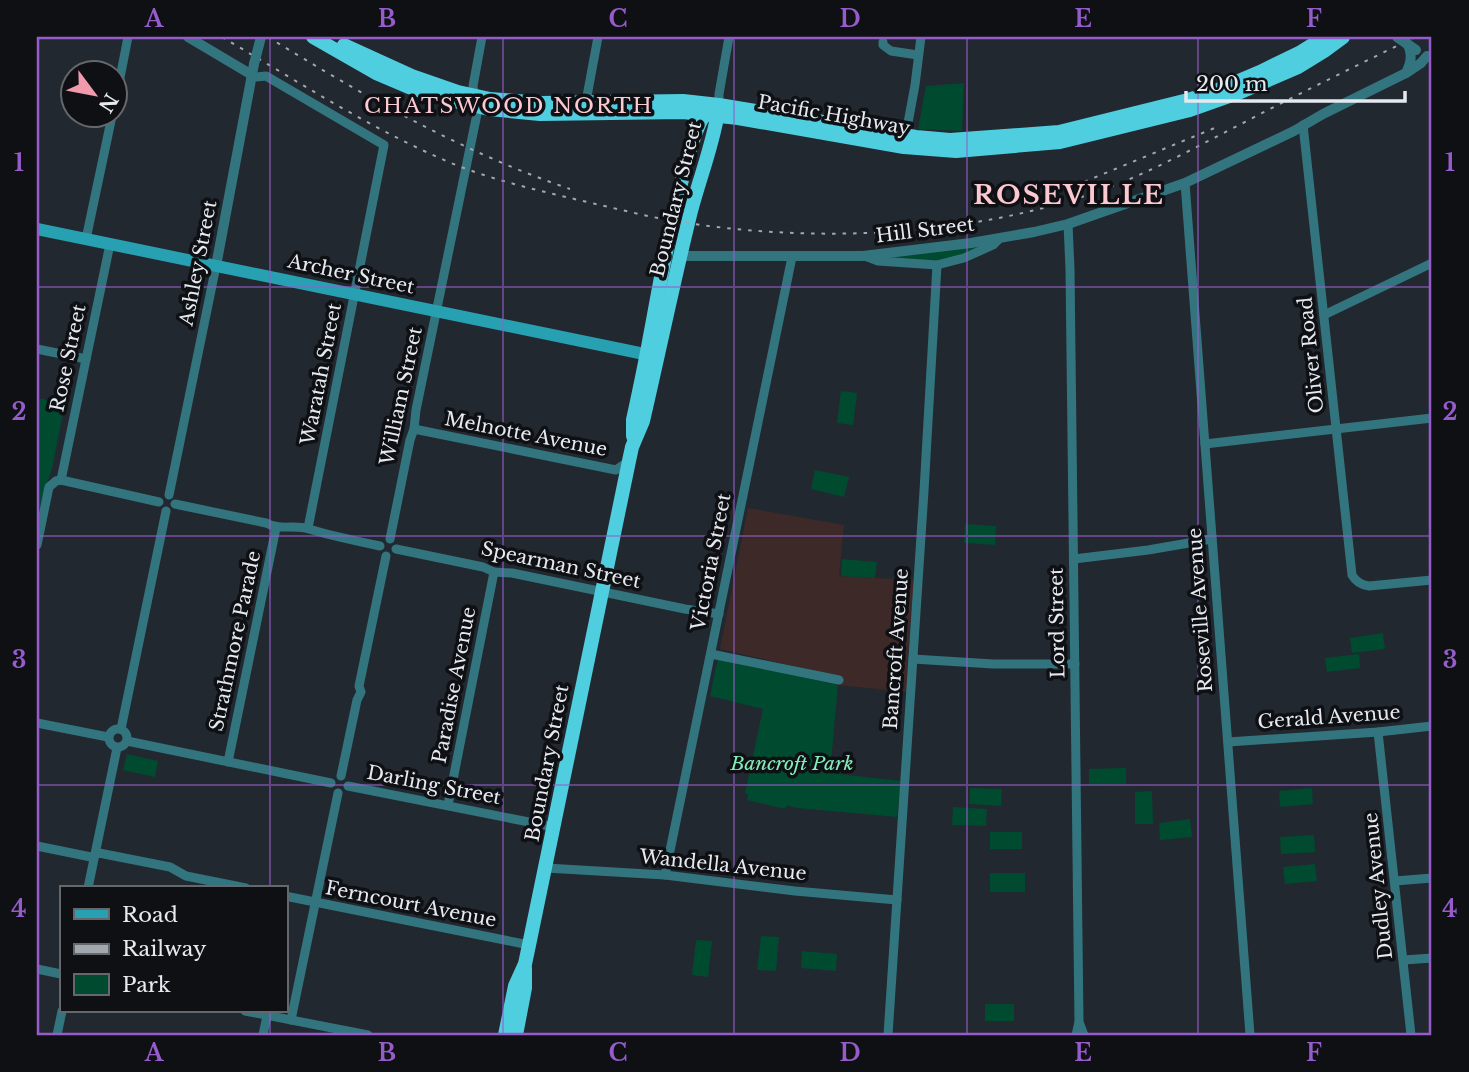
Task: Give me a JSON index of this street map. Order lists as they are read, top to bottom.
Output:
{
  "streets": {
    "highway": ["Pacific Highway", "Boundary Street"],
    "main road": ["Archer Street"],
    "street": [
      "Hill Street",
      "Ashley Street",
      "Oliver Road",
      "Rose Street",
      "Waratah Street",
      "William Street",
      "Melnotte Avenue",
      "Victoria Street",
      "Spearman Street",
      "Roseville Avenue",
      "Lord Street",
      "Strathmore Parade",
      "Bancroft Avenue",
      "Paradise Avenue",
      "Gerald Avenue",
      "Darling Street",
      "Wandella Avenue",
      "Dudley Avenue",
      "Ferncourt Avenue"
    ]
  },
  "crossings": [
    ["Pacific Highway", "Boundary Street"],
    ["Pacific Highway", "William Street"],
    ["Boundary Street", "Hill Street"],
    ["Boundary Street", "Archer Street"],
    ["Boundary Street", "Melnotte Avenue"],
    ["Boundary Street", "Spearman Street"],
    ["Boundary Street", "Darling Street"],
    ["Boundary Street", "Wandella Avenue"],
    ["Boundary Street", "Ferncourt Avenue"],
    ["Hill Street", "Oliver Road"],
    ["Hill Street", "Victoria Street"],
    ["Hill Street", "Roseville Avenue"],
    ["Hill Street", "Lord Street"],
    ["Ashley Street", "Archer Street"],
    ["Ashley Street", "Waratah Street"],
    ["Archer Street", "Rose Street"],
    ["Archer Street", "Waratah Street"],
    ["Archer Street", "William Street"],
    ["William Street", "Melnotte Avenue"],
    ["William Street", "Spearman Street"],
    ["Victoria Street", "Spearman Street"],
    ["Victoria Street", "Wandella Avenue"],
    ["Spearman Street", "Paradise Avenue"],
    ["Roseville Avenue", "Gerald Avenue"],
    ["Bancroft Avenue", "Wandella Avenue"],
    ["Paradise Avenue", "Darling Street"],
    ["Gerald Avenue", "Dudley Avenue"]
  ],
  "districts": ["CHATSWOOD NORTH", "ROSEVILLE"],
  "parks": ["Bancroft Park"],
  "legend": ["Road", "Railway", "Park"],
  "scale_bar": "200 m",
  "north": "bottom right",
  "grid": {
    "columns": [
      "A",
      "B",
      "C",
      "D",
      "E",
      "F"
    ],
    "rows": [
      "1",
      "2",
      "3",
      "4"
    ]
  }
}
